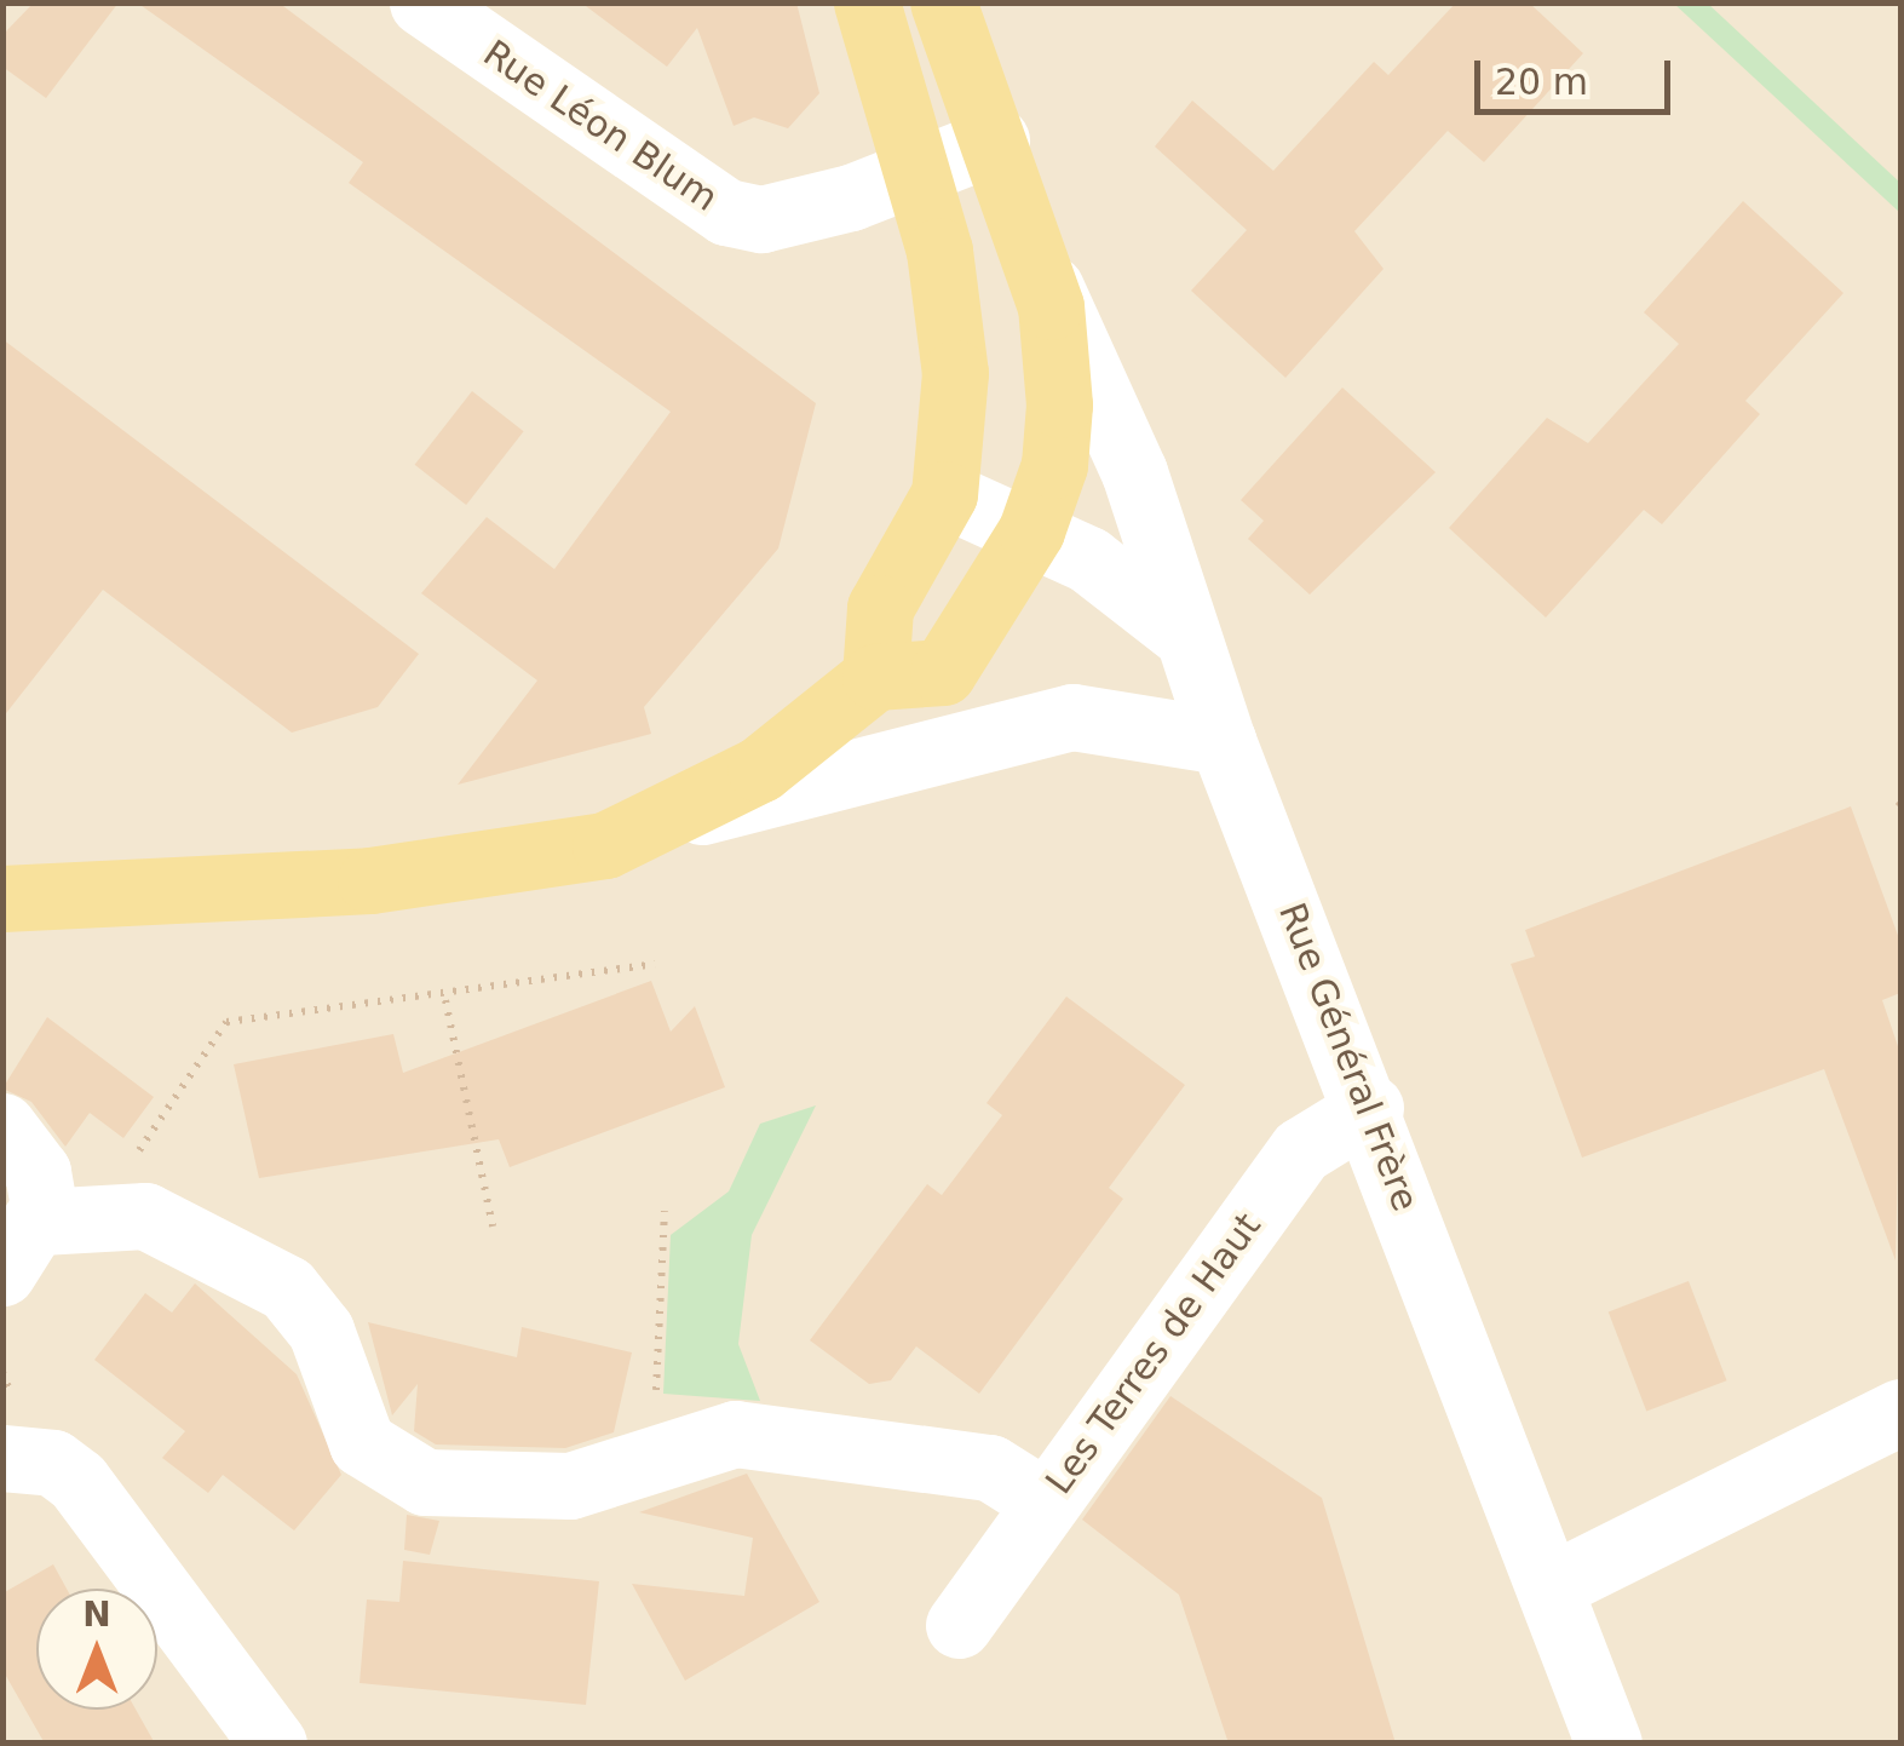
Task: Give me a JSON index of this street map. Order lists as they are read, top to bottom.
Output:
{
  "streets": {
    "street": ["Rue Léon Blum", "Rue Général Frère", "Les Terres de Haut"]
  },
  "crossings": [
    ["Rue Général Frère", "Les Terres de Haut"]
  ],
  "scale_bar": "20 m",
  "north": "top"
}
